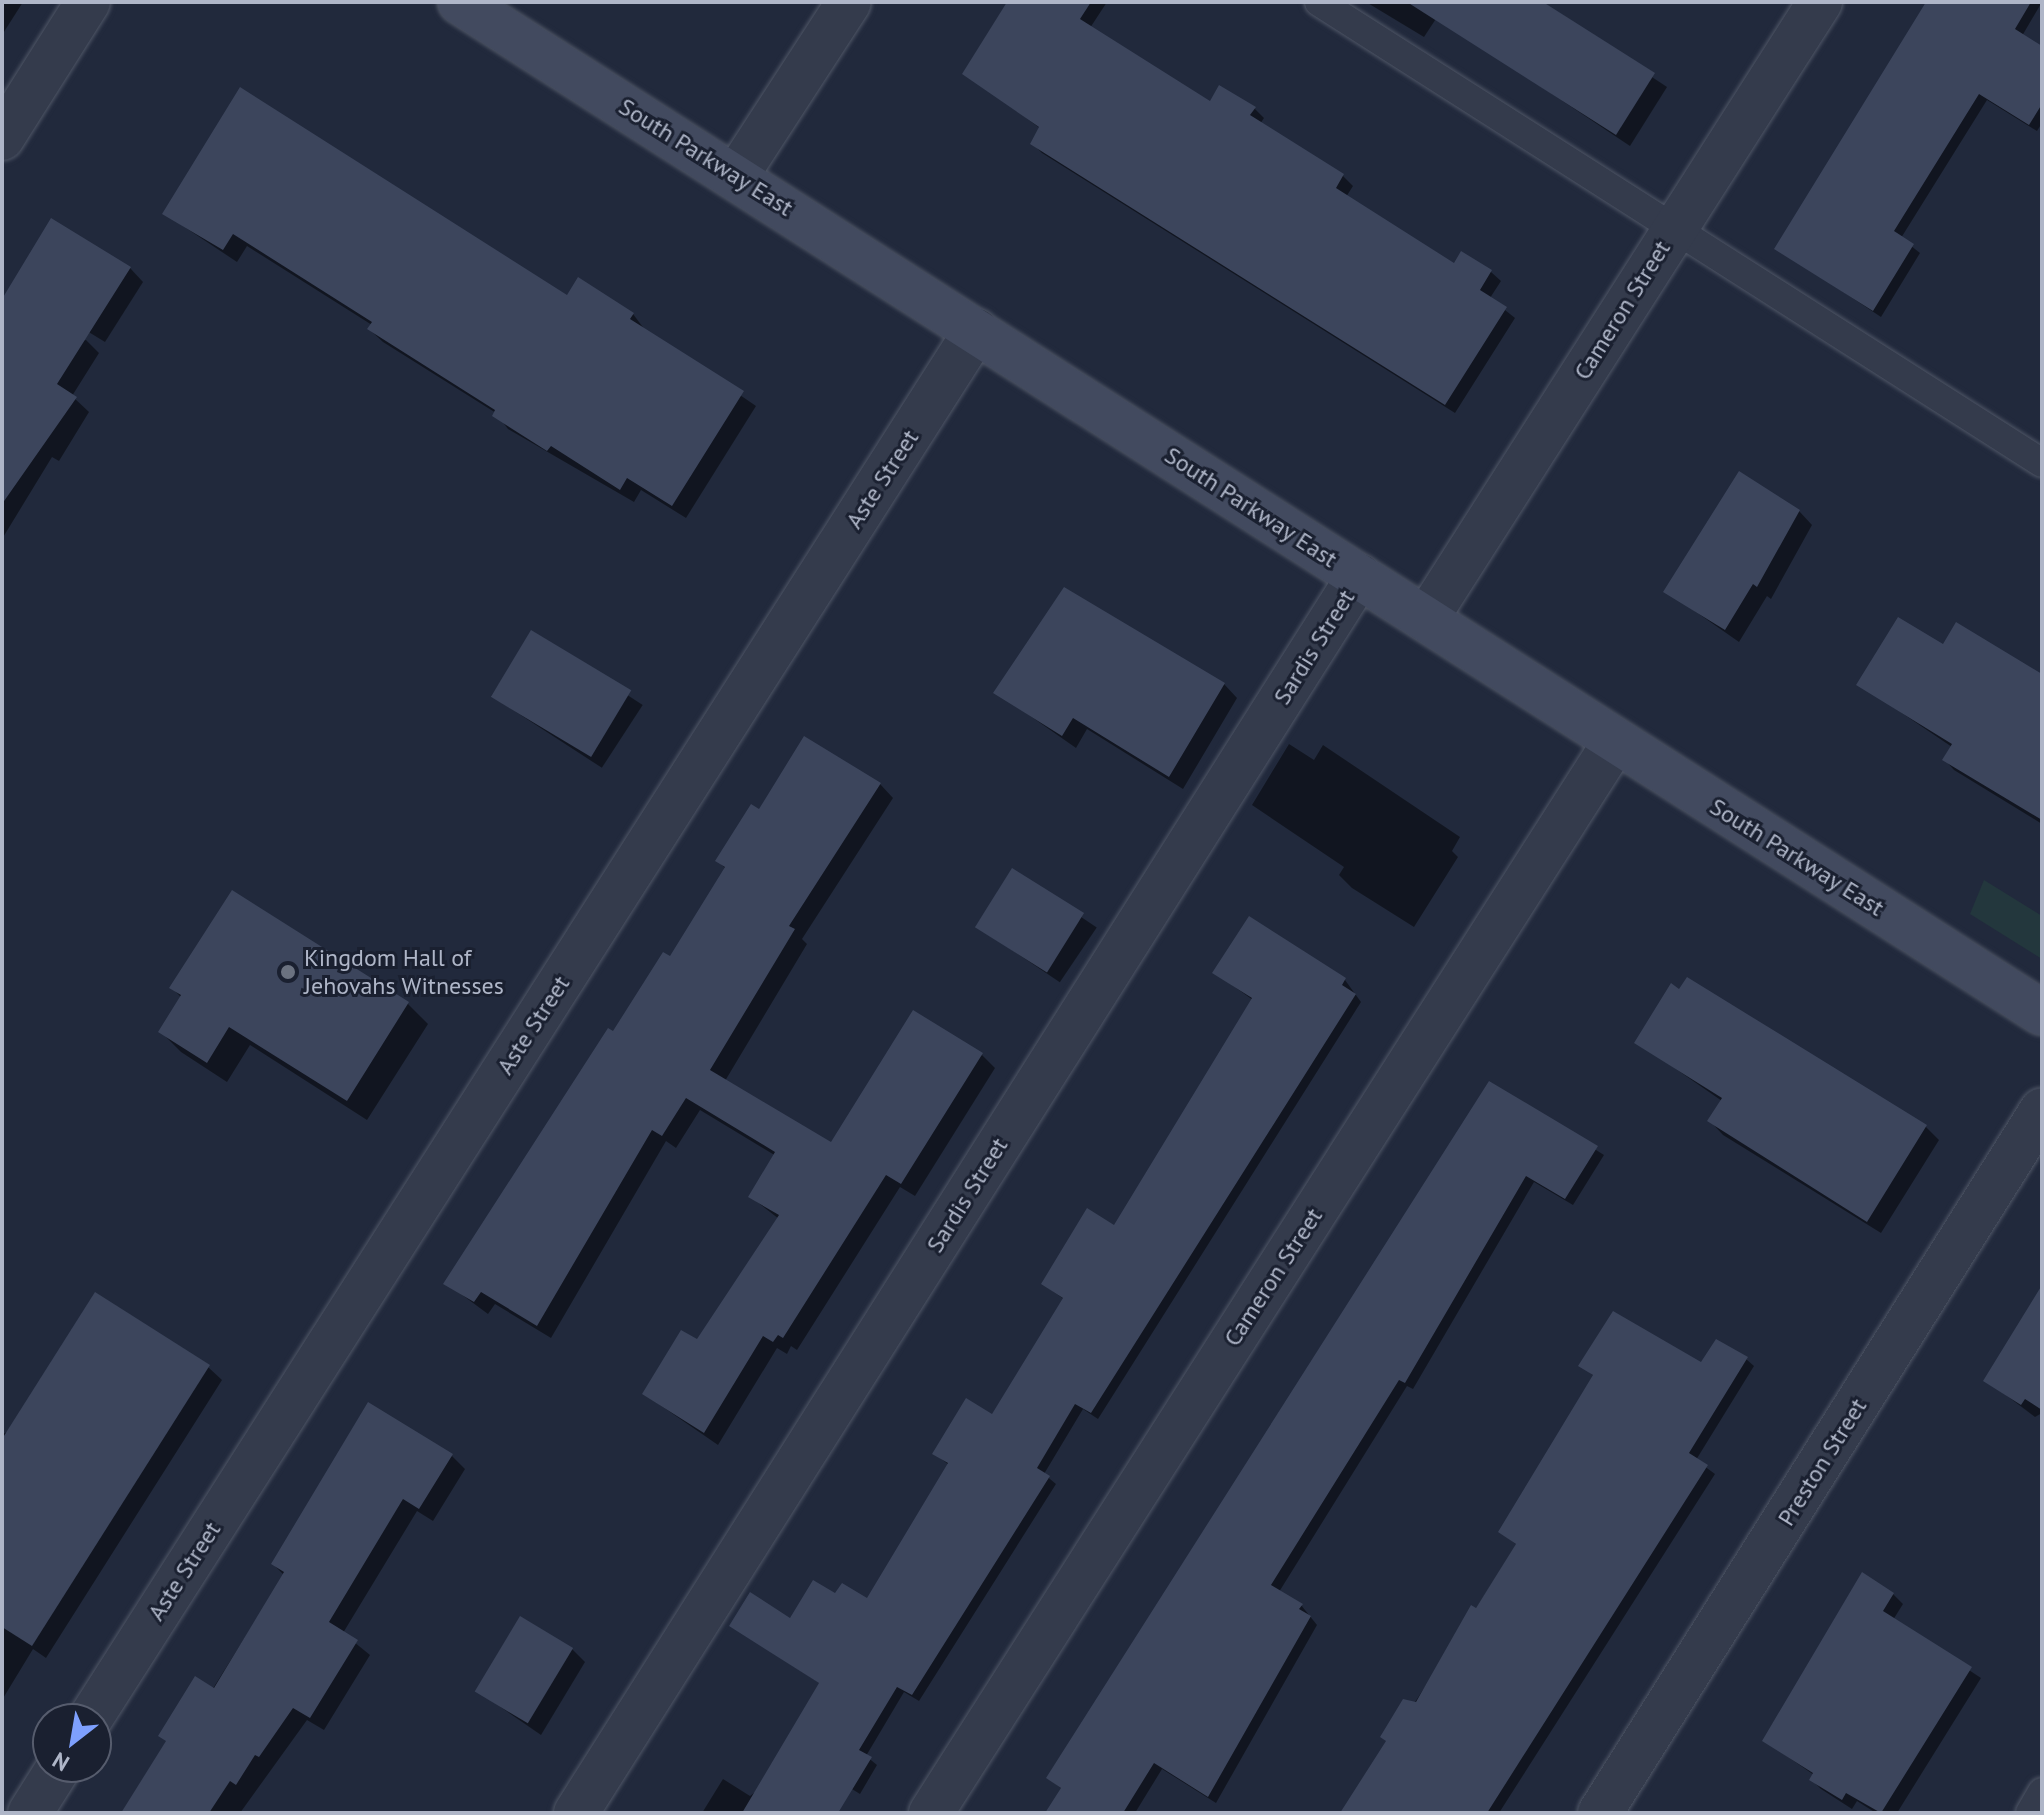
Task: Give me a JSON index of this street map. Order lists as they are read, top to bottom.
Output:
{
  "streets": {
    "main road": ["South Parkway East"],
    "street": [
      "Cameron Street",
      "Aste Street",
      "Sardis Street",
      "Preston Street"
    ]
  },
  "crossings": [
    ["South Parkway East", "Cameron Street"],
    ["South Parkway East", "Aste Street"],
    ["South Parkway East", "Sardis Street"]
  ],
  "places": ["Kingdom Hall of Jehovahs Witnesses"],
  "north": "bottom left"
}
